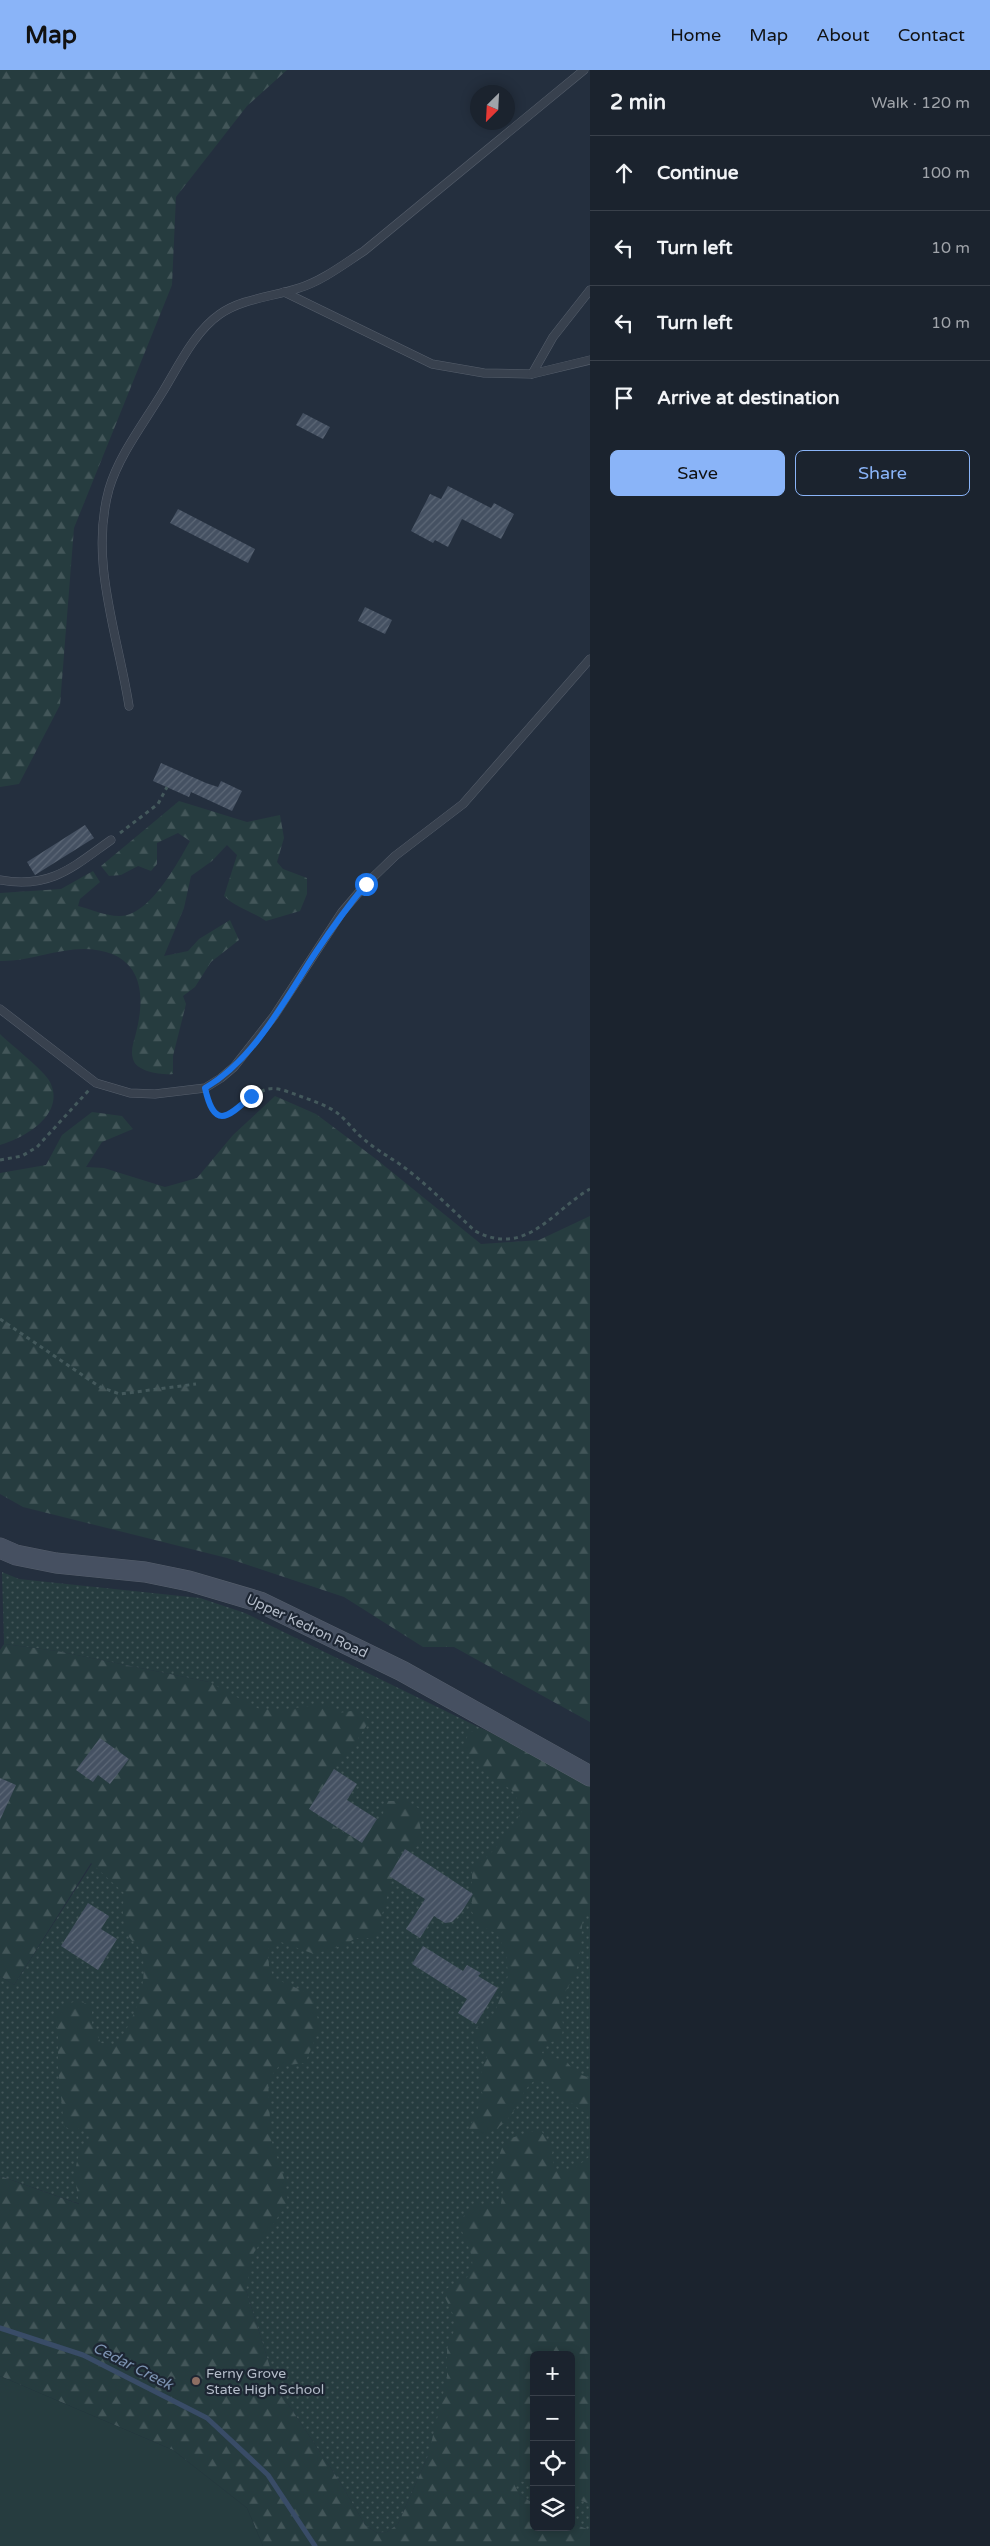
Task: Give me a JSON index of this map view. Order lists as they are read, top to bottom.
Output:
{
  "streets": {
    "main road": ["Upper Kedron Road"]
  },
  "water": ["Cedar Creek"],
  "places": ["Ferny Grove State High School"],
  "north": "bottom left",
  "page": {
    "header": "Map",
    "nav": [
      "Home",
      "Map",
      "About",
      "Contact"
    ],
    "heading": ["2 min", "Walk · 120 m"],
    "list": [
      ["Continue", "100 m"],
      ["Turn left", "10 m"],
      ["Turn left", "10 m"],
      "Arrive at destination"
    ],
    "buttons": ["Save", "Share"],
    "map_buttons": ["+", "−"]
  }
}
